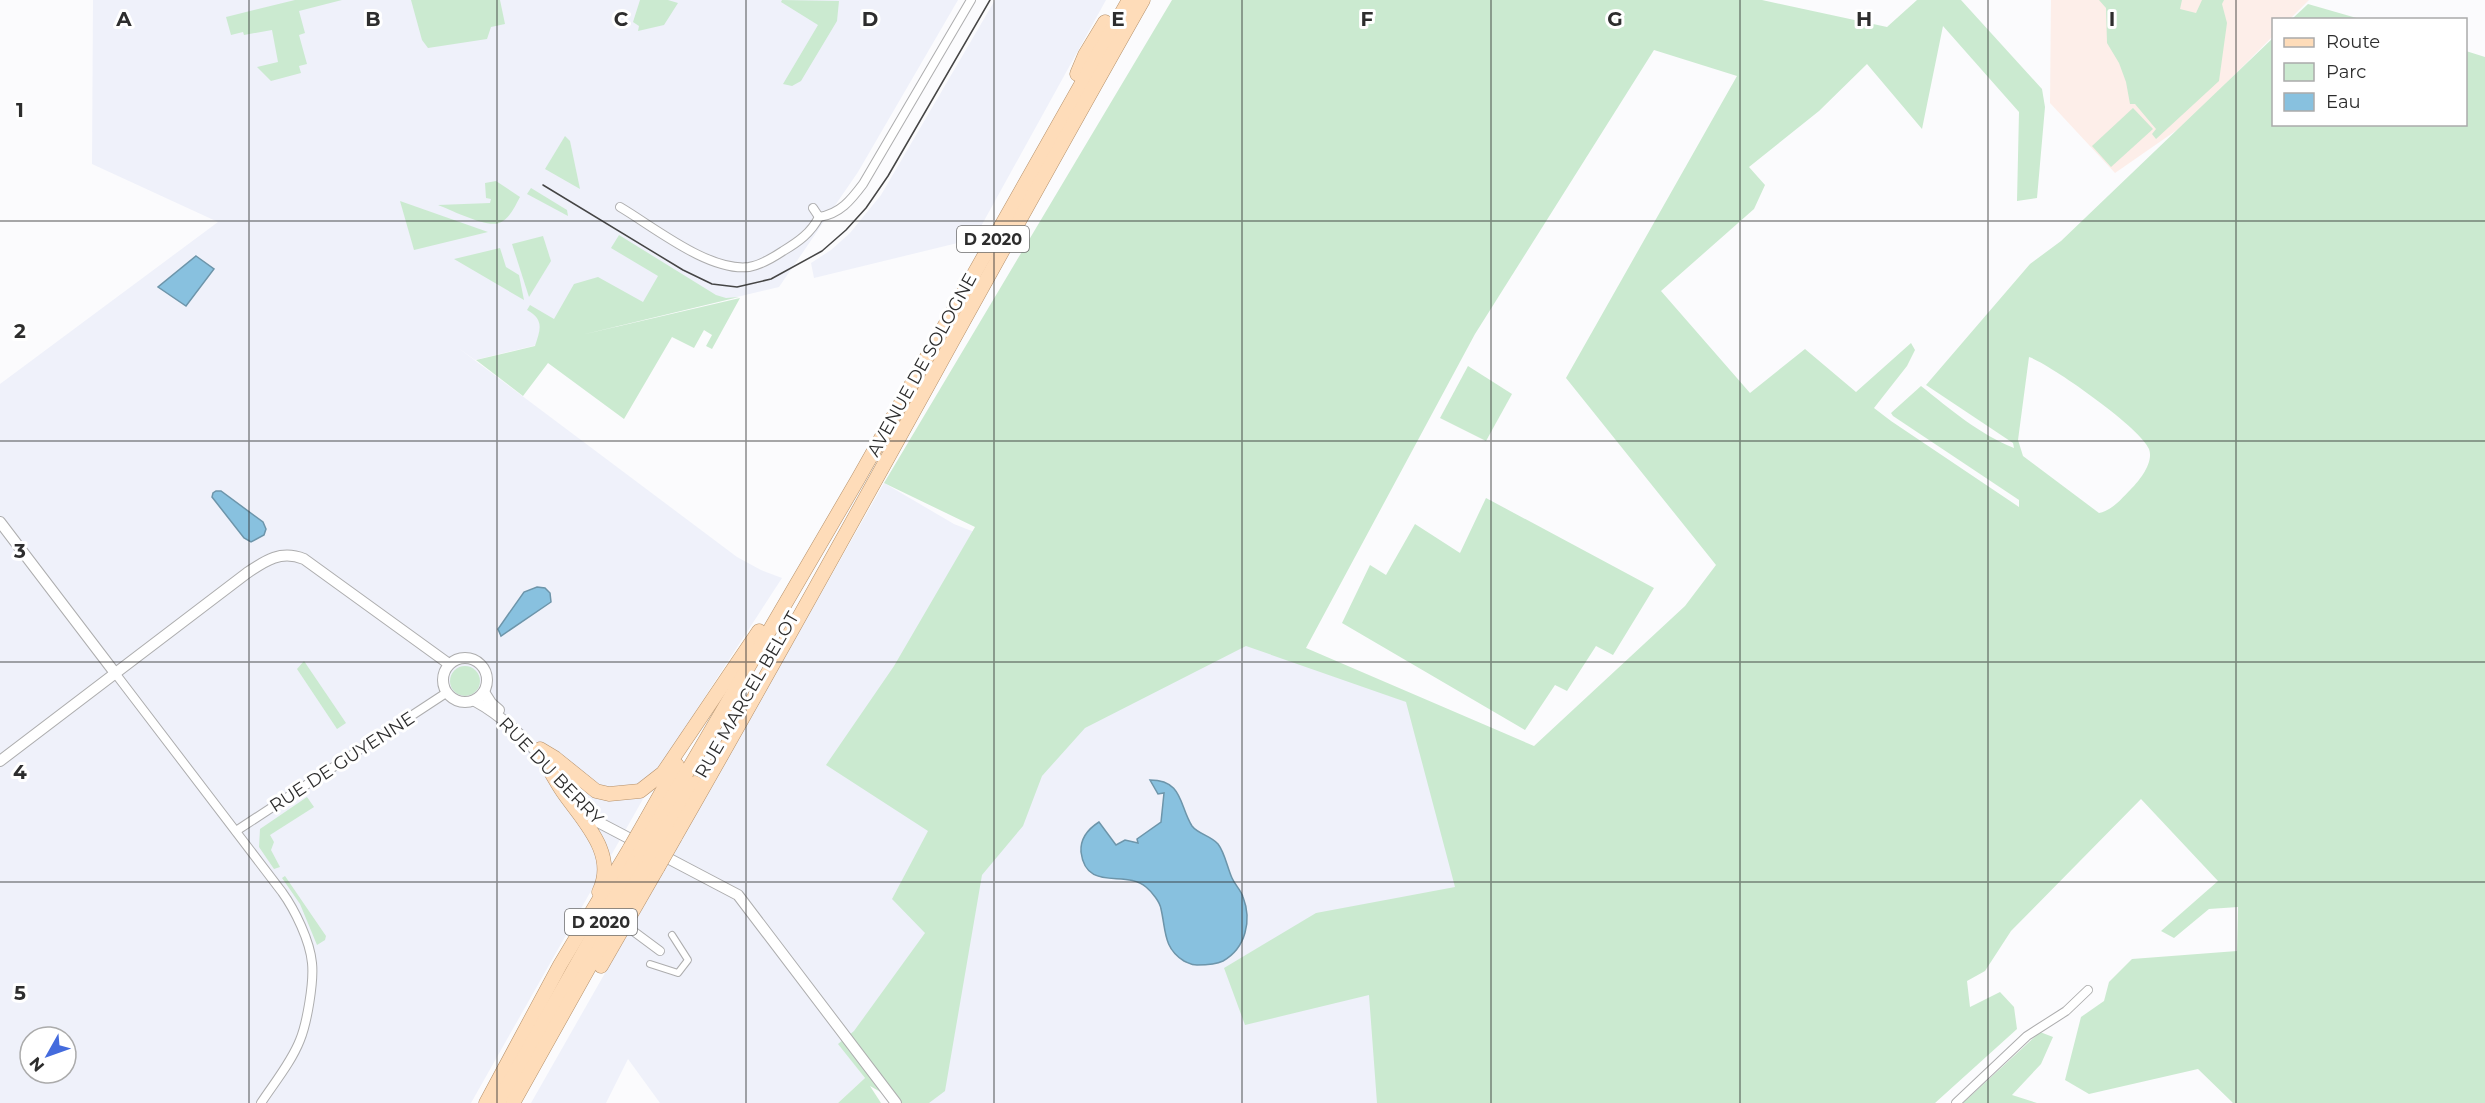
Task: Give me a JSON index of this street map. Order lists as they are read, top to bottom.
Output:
{
  "streets": {
    "main road": ["D 2020", "AVENUE DE SOLOGNE", "RUE MARCEL BELOT"],
    "street": ["RUE DE GUYENNE", "RUE DU BERRY"]
  },
  "crossings": [
    ["D 2020", "RUE MARCEL BELOT"],
    ["AVENUE DE SOLOGNE", "RUE MARCEL BELOT"],
    ["RUE MARCEL BELOT", "RUE DU BERRY"],
    ["RUE DE GUYENNE", "RUE DU BERRY"]
  ],
  "legend": ["Route", "Parc", "Eau"],
  "north": "bottom left",
  "grid": {
    "columns": [
      "A",
      "B",
      "C",
      "D",
      "E",
      "F",
      "G",
      "H",
      "I"
    ],
    "rows": [
      "1",
      "2",
      "3",
      "4",
      "5"
    ]
  }
}
